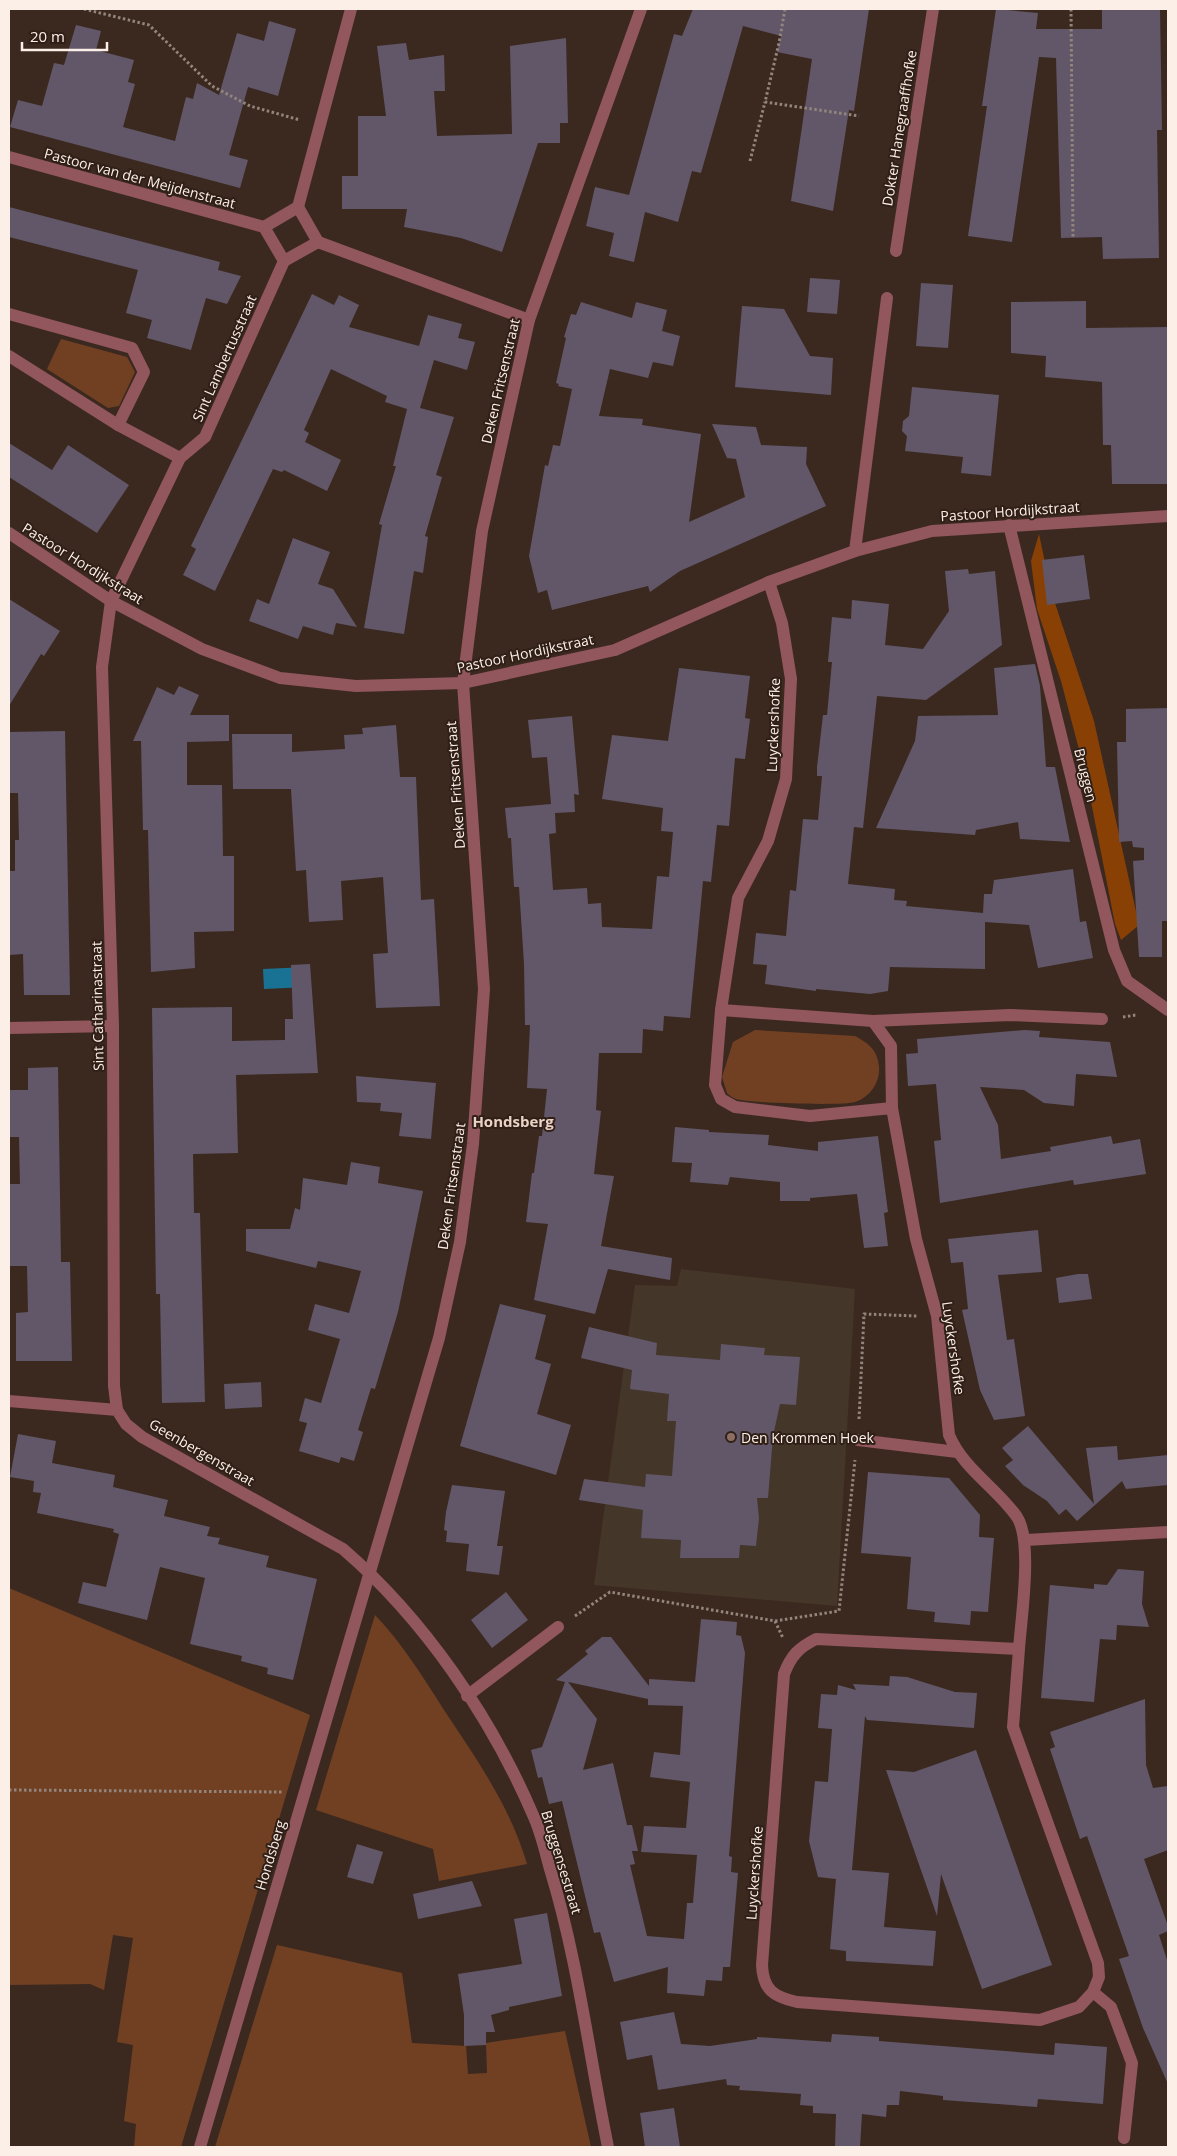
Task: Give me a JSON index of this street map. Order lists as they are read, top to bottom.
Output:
{
  "streets": {
    "street": [
      "Dokter Hanegraaffhofke",
      "Pastoor van der Meijdenstraat",
      "Sint Lambertusstraat",
      "Deken Fritsenstraat",
      "Pastoor Hordijkstraat",
      "Luyckershofke",
      "Bruggen",
      "Sint Catharinastraat",
      "Geenbergenstraat",
      "Hondsberg",
      "Bruggensestraat"
    ]
  },
  "crossings": [
    ["Sint Lambertusstraat", "Pastoor Hordijkstraat"],
    ["Sint Lambertusstraat", "Sint Catharinastraat"],
    ["Deken Fritsenstraat", "Pastoor Hordijkstraat"],
    ["Deken Fritsenstraat", "Geenbergenstraat"],
    ["Deken Fritsenstraat", "Hondsberg"],
    ["Deken Fritsenstraat", "Bruggensestraat"],
    ["Pastoor Hordijkstraat", "Luyckershofke"],
    ["Pastoor Hordijkstraat", "Bruggen"],
    ["Pastoor Hordijkstraat", "Sint Catharinastraat"],
    ["Sint Catharinastraat", "Geenbergenstraat"],
    ["Geenbergenstraat", "Hondsberg"],
    ["Geenbergenstraat", "Bruggensestraat"],
    ["Hondsberg", "Bruggensestraat"]
  ],
  "districts": ["Hondsberg"],
  "places": ["Den Krommen Hoek"],
  "scale_bar": "20 m"
}
